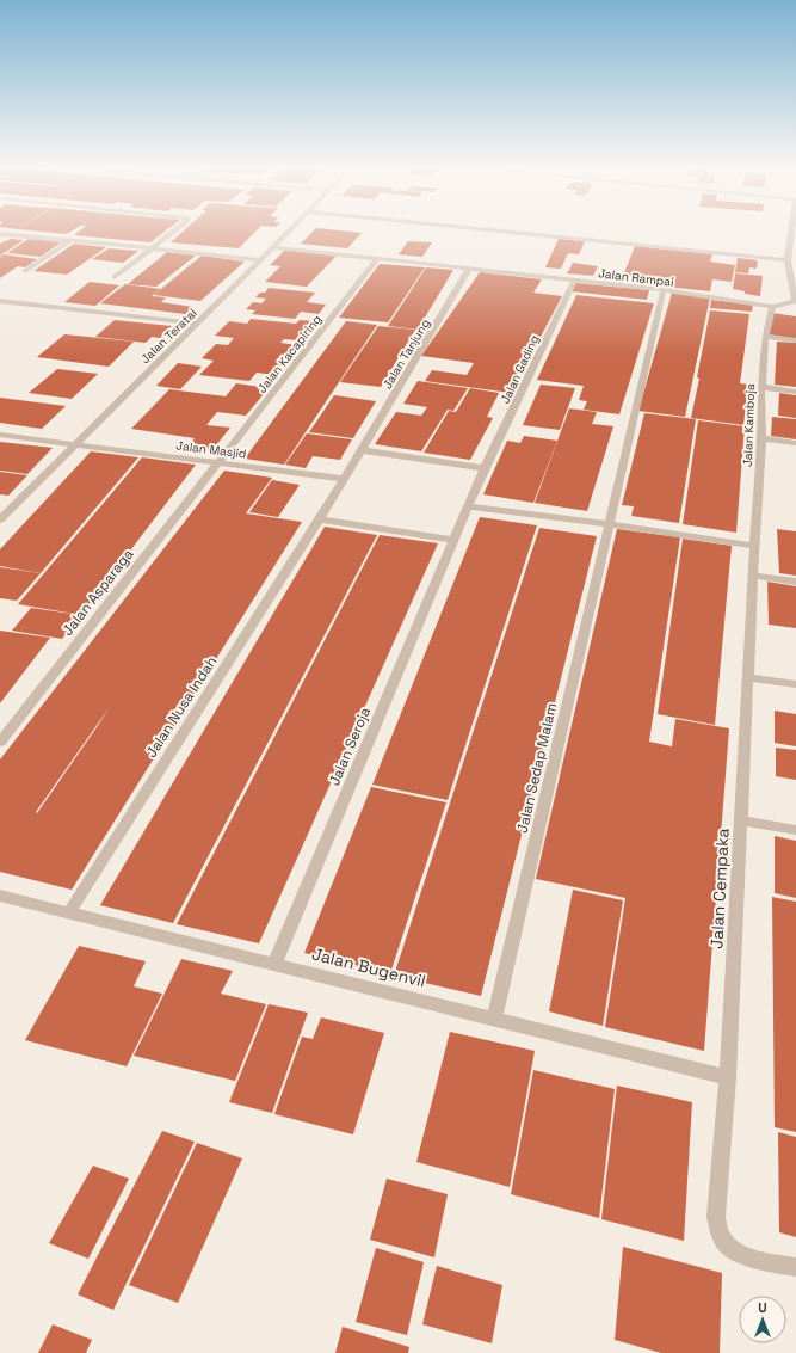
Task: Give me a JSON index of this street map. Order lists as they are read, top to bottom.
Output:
{
  "streets": {
    "street": [
      "Jalan Rampai",
      "Jalan Teratai",
      "Jalan Kacapiring",
      "Jalan Tanjung",
      "Jalan Gading",
      "Jalan Kamboja",
      "Jalan Masjid",
      "Jalan Asparaga",
      "Jalan Nusa Indah",
      "Jalan Seroja",
      "Jalan Sedap Malam",
      "Jalan Cempaka",
      "Jalan Bugenvil"
    ]
  },
  "crossings": [
    ["Jalan Rampai", "Jalan Teratai"],
    ["Jalan Rampai", "Jalan Kacapiring"],
    ["Jalan Rampai", "Jalan Tanjung"],
    ["Jalan Rampai", "Jalan Gading"],
    ["Jalan Rampai", "Jalan Kamboja"],
    ["Jalan Teratai", "Jalan Masjid"],
    ["Jalan Kacapiring", "Jalan Masjid"],
    ["Jalan Kacapiring", "Jalan Asparaga"],
    ["Jalan Tanjung", "Jalan Masjid"],
    ["Jalan Tanjung", "Jalan Nusa Indah"],
    ["Jalan Gading", "Jalan Seroja"],
    ["Jalan Kamboja", "Jalan Cempaka"],
    ["Jalan Masjid", "Jalan Asparaga"],
    ["Jalan Masjid", "Jalan Nusa Indah"],
    ["Jalan Nusa Indah", "Jalan Bugenvil"],
    ["Jalan Seroja", "Jalan Bugenvil"],
    ["Jalan Sedap Malam", "Jalan Bugenvil"],
    ["Jalan Cempaka", "Jalan Bugenvil"]
  ],
  "north": "top"
}
